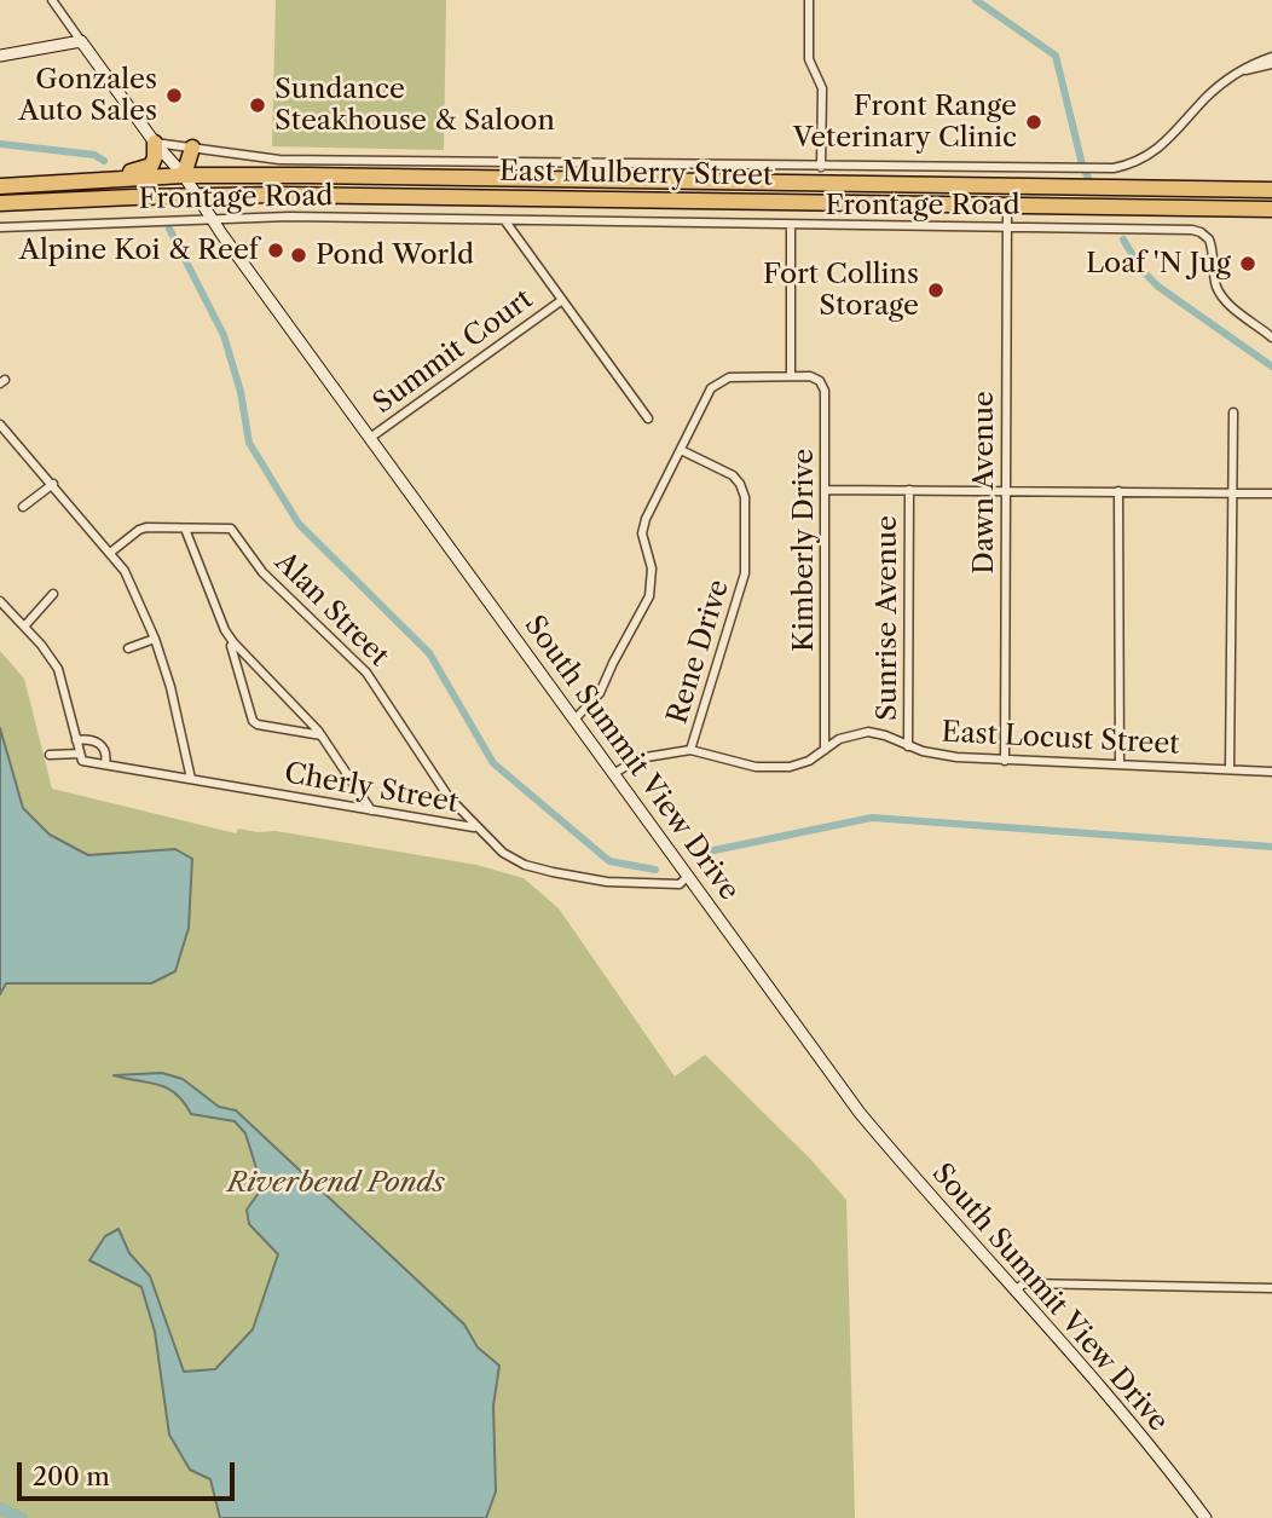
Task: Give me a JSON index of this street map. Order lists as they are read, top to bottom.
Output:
{
  "streets": {
    "highway": ["East Mulberry Street"],
    "street": [
      "Frontage Road",
      "Summit Court",
      "Dawn Avenue",
      "Kimberly Drive",
      "Alan Street",
      "Sunrise Avenue",
      "Rene Drive",
      "East Locust Street",
      "South Summit View Drive",
      "Cherly Street"
    ]
  },
  "crossings": [
    ["East Mulberry Street", "Dawn Avenue"],
    ["East Mulberry Street", "South Summit View Drive"],
    ["Frontage Road", "Dawn Avenue"],
    ["Frontage Road", "South Summit View Drive"],
    ["Summit Court", "South Summit View Drive"],
    ["Dawn Avenue", "East Locust Street"],
    ["Kimberly Drive", "East Locust Street"],
    ["Alan Street", "Cherly Street"],
    ["Sunrise Avenue", "East Locust Street"],
    ["Rene Drive", "East Locust Street"],
    ["East Locust Street", "South Summit View Drive"],
    ["South Summit View Drive", "Cherly Street"]
  ],
  "parks": ["Riverbend Ponds"],
  "places": [
    "Gonzales Auto Sales",
    "Sundance Steakhouse & Saloon",
    "Front Range Veterinary Clinic",
    "Alpine Koi & Reef",
    "Pond World",
    "Loaf 'N Jug",
    "Fort Collins Storage"
  ],
  "scale_bar": "200 m"
}
